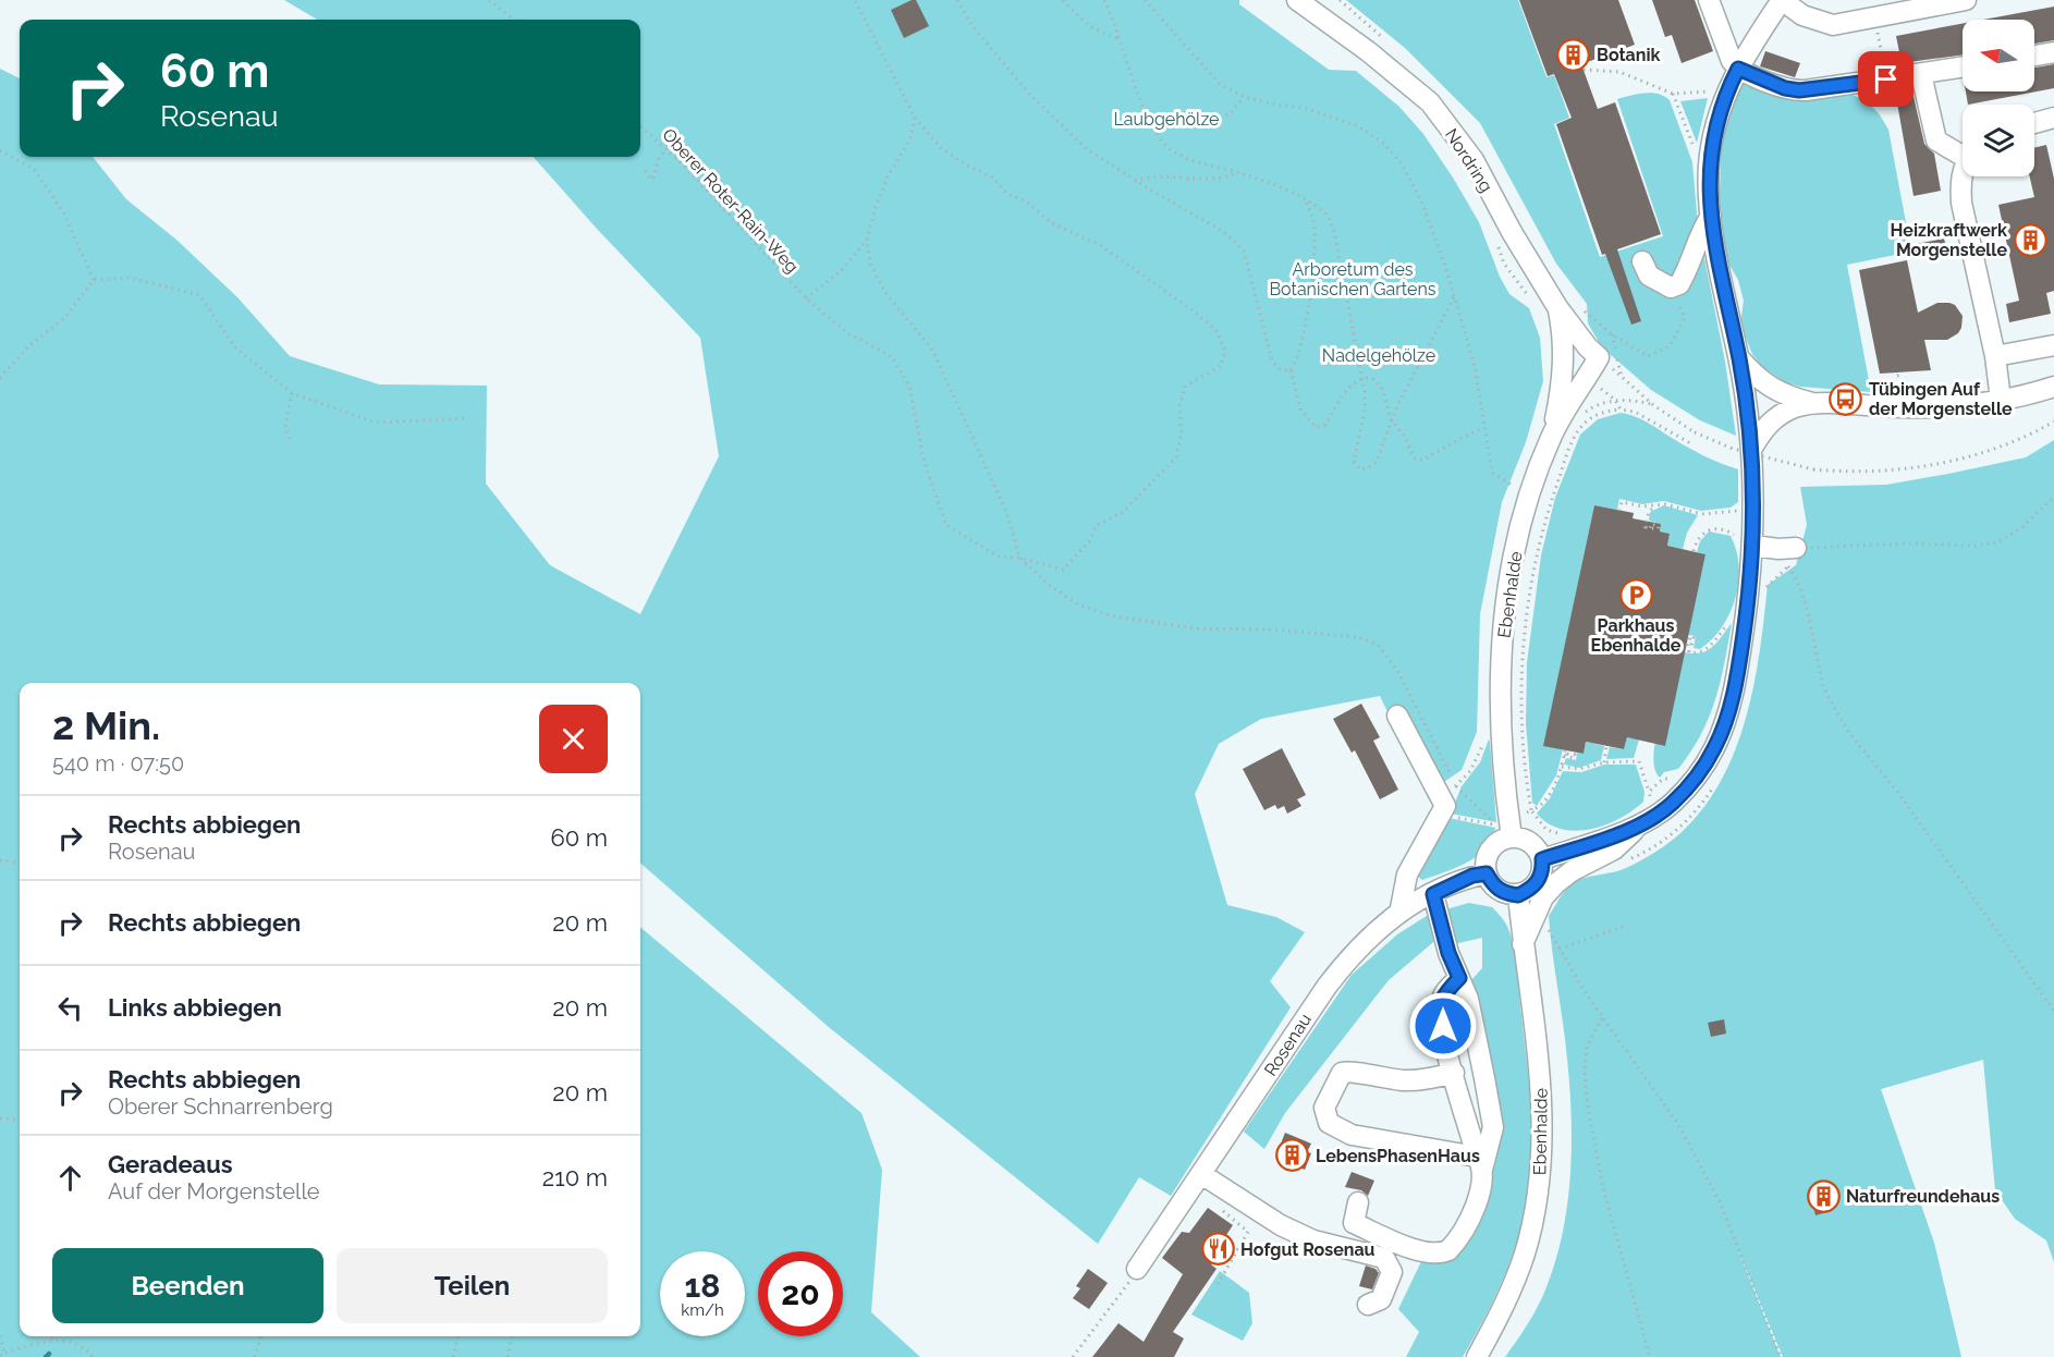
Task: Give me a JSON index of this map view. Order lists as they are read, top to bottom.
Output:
{
  "streets": {
    "street": ["Nordring", "Ebenhalde", "Rosenau"],
    "path": ["Oberer Roter-Rain-Weg"]
  },
  "crossings": [
    ["Nordring", "Ebenhalde"],
    ["Ebenhalde", "Rosenau"]
  ],
  "parks": ["Laubgehölze", "Arboretum des Botanischen Gartens", "Nadelgehölze"],
  "places": {
    "building": [
      "Botanik",
      "Heizkraftwerk Morgenstelle",
      "LebensPhasenHaus",
      "Naturfreundehaus"
    ],
    "bus stop": ["Tübingen Auf der Morgenstelle"],
    "parking": ["Parkhaus Ebenhalde"],
    "restaurant": ["Hofgut Rosenau"]
  },
  "north": "left",
  "page": {
    "turn": ["60 m", "Rosenau"],
    "heading": ["2 Min.", "540 m · 07:50"],
    "list": [
      {
        "name": "Rechts abbiegen",
        "note": "Rosenau",
        "value": "60 m"
      },
      {
        "name": "Rechts abbiegen",
        "value": "20 m"
      },
      {
        "name": "Links abbiegen",
        "value": "20 m"
      },
      {
        "name": "Rechts abbiegen",
        "note": "Oberer Schnarrenberg",
        "value": "20 m"
      },
      {
        "name": "Geradeaus",
        "note": "Auf der Morgenstelle",
        "value": "210 m"
      }
    ],
    "buttons": ["Beenden", "Teilen"],
    "speed": "18 km/h",
    "limit": "20"
  }
}
